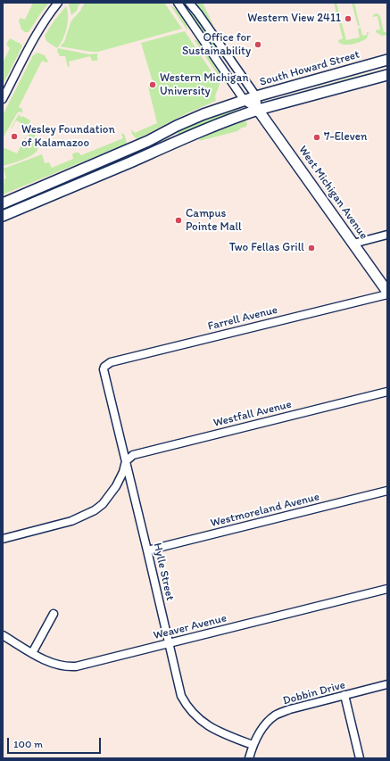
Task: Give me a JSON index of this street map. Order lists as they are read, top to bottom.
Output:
{
  "streets": {
    "street": [
      "South Howard Street",
      "West Michigan Avenue",
      "Farrell Avenue",
      "Westfall Avenue",
      "Westmoreland Avenue",
      "Hylle Street",
      "Weaver Avenue",
      "Dobbin Drive"
    ]
  },
  "crossings": [
    ["South Howard Street", "West Michigan Avenue"],
    ["Farrell Avenue", "Hylle Street"],
    ["Westfall Avenue", "Hylle Street"],
    ["Westmoreland Avenue", "Hylle Street"],
    ["Hylle Street", "Weaver Avenue"],
    ["Hylle Street", "Dobbin Drive"]
  ],
  "places": [
    "Western View 2411",
    "Office for Sustainability",
    "Western Michigan University",
    "Wesley Foundation of Kalamazoo",
    "7-Eleven",
    "Campus Pointe Mall",
    "Two Fellas Grill"
  ],
  "scale_bar": "100 m"
}
